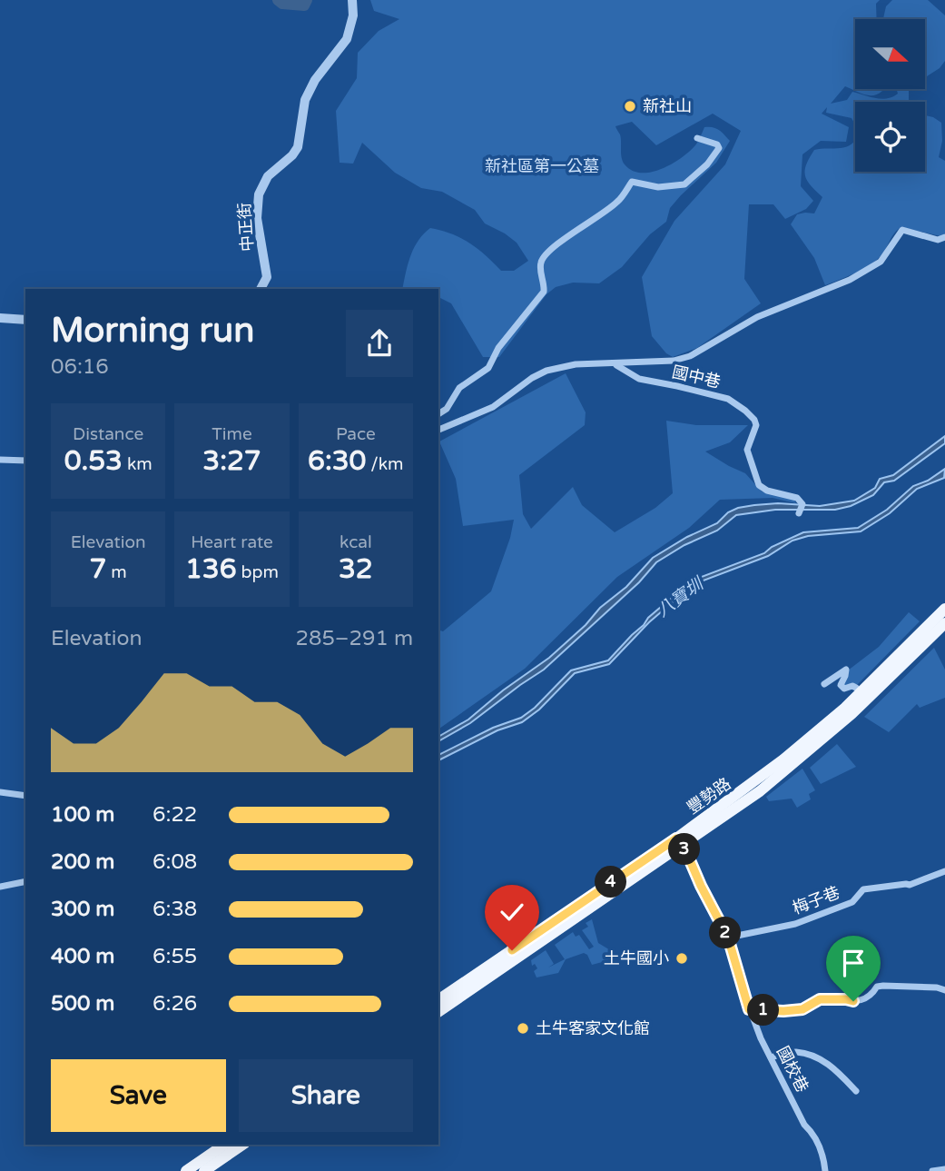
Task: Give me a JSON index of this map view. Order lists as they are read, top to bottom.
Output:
{
  "streets": {
    "main road": ["豐勢路"],
    "street": [
      "中正街",
      "國中巷",
      "梅子巷",
      "國校巷"
    ]
  },
  "crossings": [
    ["豐勢路", "國校巷"],
    ["梅子巷", "國校巷"]
  ],
  "water": ["八寶圳"],
  "parks": ["新社區第一公墓"],
  "places": ["新社山", "土牛國小", "土牛客家文化館"],
  "north": "right",
  "page": {
    "heading": ["Morning run", "06:16"],
    "stats": [
      ["Distance", "0.53 km"],
      ["Time", "3:27"],
      ["Pace", "6:30 /km"],
      ["Elevation", "7 m"],
      ["Heart rate", "136 bpm"],
      ["kcal", "32"]
    ],
    "chart": ["Elevation", "285–291 m"],
    "list": [
      {
        "name": "100 m",
        "note": "6:22"
      },
      {
        "name": "200 m",
        "note": "6:08"
      },
      {
        "name": "300 m",
        "note": "6:38"
      },
      {
        "name": "400 m",
        "note": "6:55"
      },
      {
        "name": "500 m",
        "note": "6:26"
      }
    ],
    "pins": [
      "3",
      "4",
      "2",
      "1"
    ],
    "buttons": ["Save", "Share"]
  }
}
